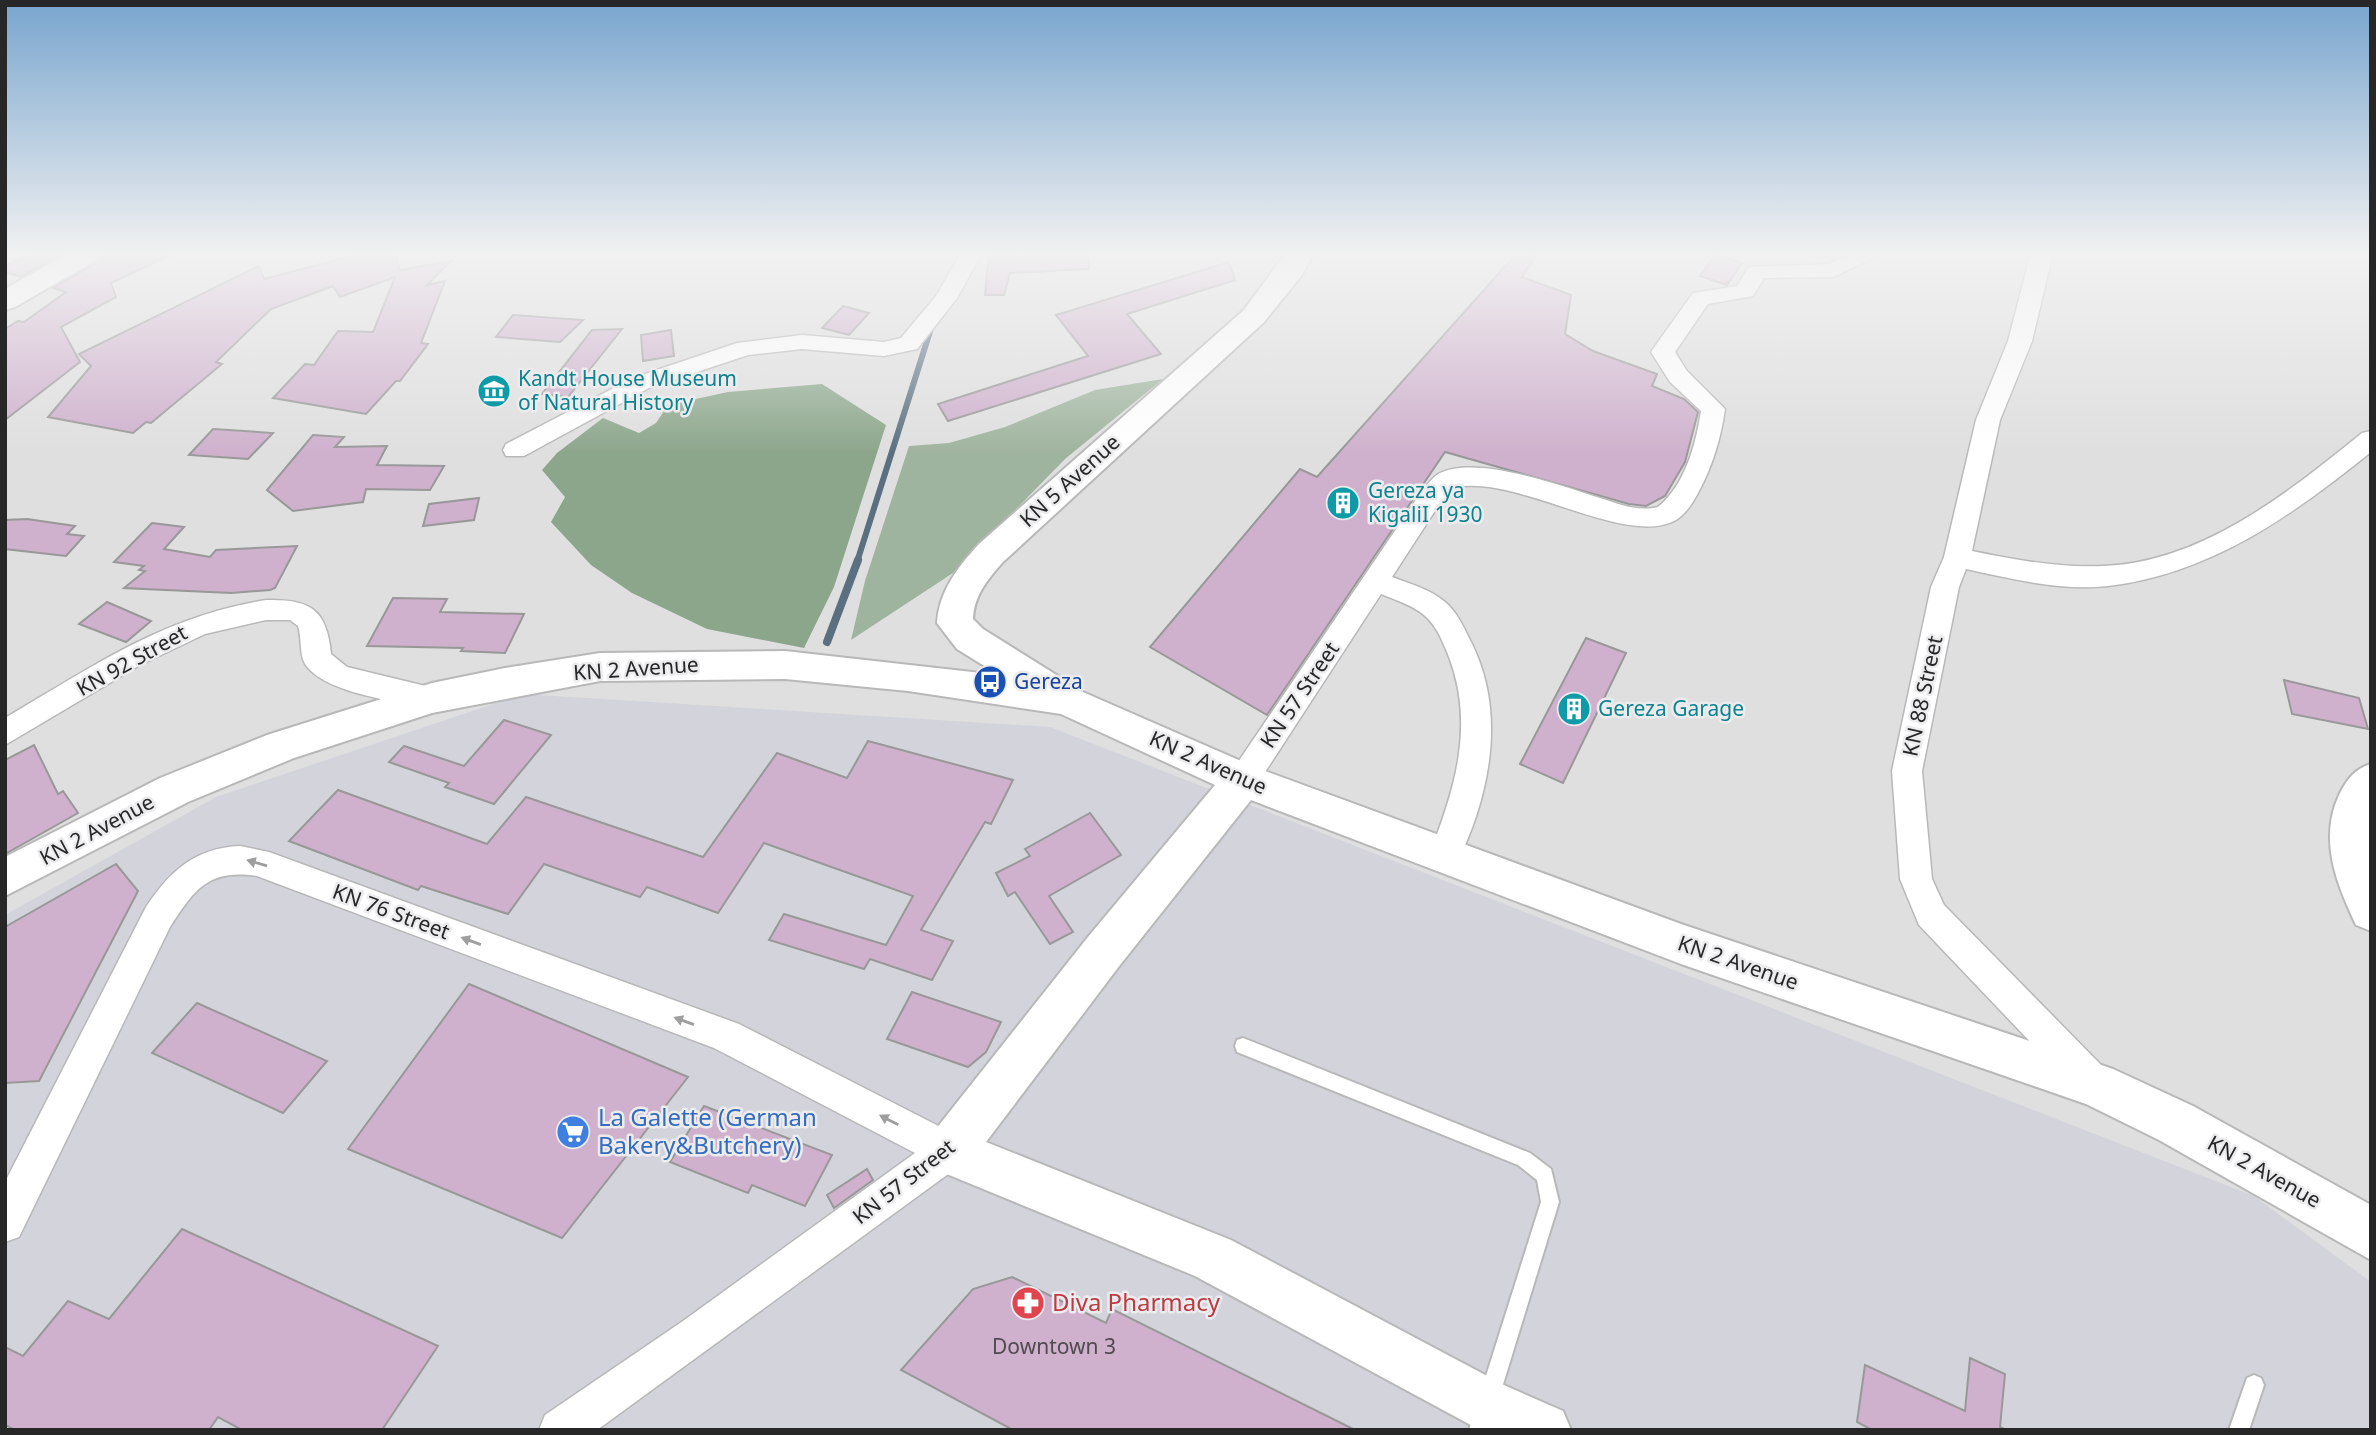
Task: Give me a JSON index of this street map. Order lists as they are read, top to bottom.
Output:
{
  "streets": {
    "main road": ["KN 5 Avenue", "KN 2 Avenue", "KN 57 Street"],
    "street": ["KN 92 Street", "KN 88 Street", "KN 76 Street"]
  },
  "crossings": [
    ["KN 5 Avenue", "KN 2 Avenue"],
    ["KN 92 Street", "KN 2 Avenue"],
    ["KN 2 Avenue", "KN 57 Street"],
    ["KN 2 Avenue", "KN 88 Street"],
    ["KN 57 Street", "KN 76 Street"]
  ],
  "places": {
    "museum": ["Kandt House Museum of Natural History"],
    "building": ["Gereza ya KigaliI 1930", "Gereza Garage"],
    "bus stop": ["Gereza"],
    "supermarket": ["La Galette (German Bakery&Butchery)"],
    "pharmacy": ["Diva Pharmacy"]
  },
  "house_numbers": ["Downtown 3"]
}
